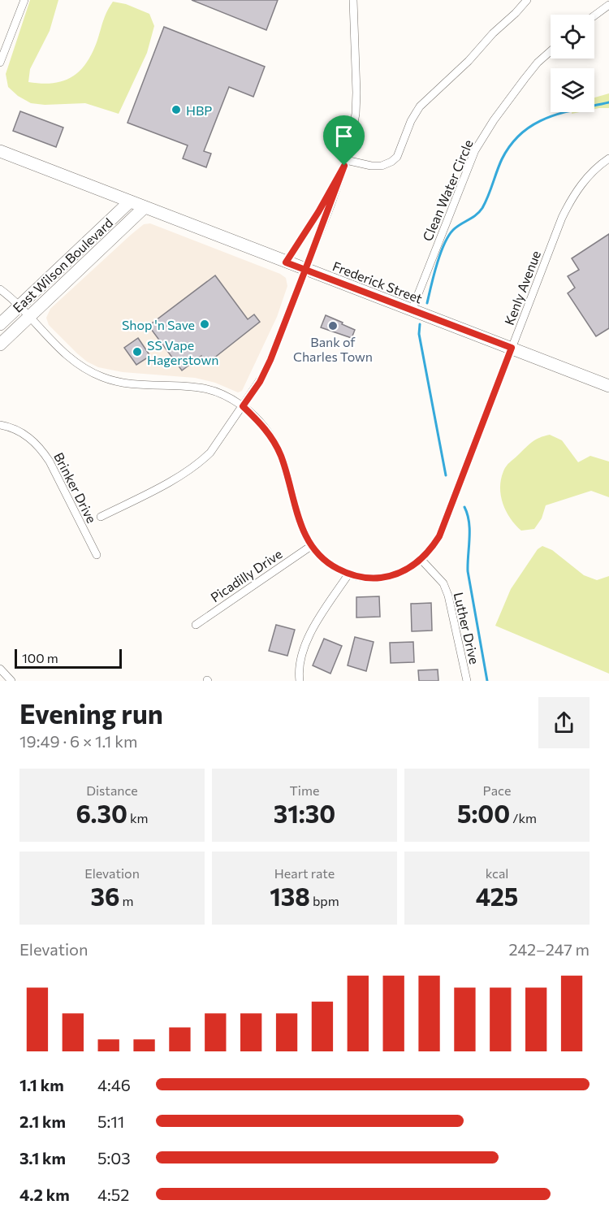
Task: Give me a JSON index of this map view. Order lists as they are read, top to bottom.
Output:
{
  "streets": {
    "main road": ["East Wilson Boulevard", "Frederick Street"],
    "street": [
      "Clean Water Circle",
      "Kenly Avenue",
      "Brinker Drive",
      "Picadilly Drive",
      "Luther Drive"
    ]
  },
  "crossings": [
    ["Clean Water Circle", "Frederick Street"],
    ["East Wilson Boulevard", "Frederick Street"],
    ["East Wilson Boulevard", "Kenly Avenue"],
    ["Frederick Street", "Kenly Avenue"],
    ["Kenly Avenue", "Picadilly Drive"],
    ["Kenly Avenue", "Luther Drive"]
  ],
  "places": [
    "HBP",
    "Shop 'n Save",
    "Bank of Charles Town",
    "SS Vape Hagerstown"
  ],
  "scale_bar": "100 m",
  "page": {
    "scale": "100 m",
    "heading": ["Evening run", "19:49 · 6 × 1.1 km"],
    "stats": [
      ["Distance", "6.30 km"],
      ["Time", "31:30"],
      ["Pace", "5:00 /km"],
      ["Elevation", "36 m"],
      ["Heart rate", "138 bpm"],
      ["kcal", "425"]
    ],
    "chart": ["Elevation", "242–247 m"],
    "list": [
      {
        "name": "1.1 km",
        "note": "4:46"
      },
      {
        "name": "2.1 km",
        "note": "5:11"
      },
      {
        "name": "3.1 km",
        "note": "5:03"
      },
      {
        "name": "4.2 km",
        "note": "4:52"
      }
    ]
  }
}
